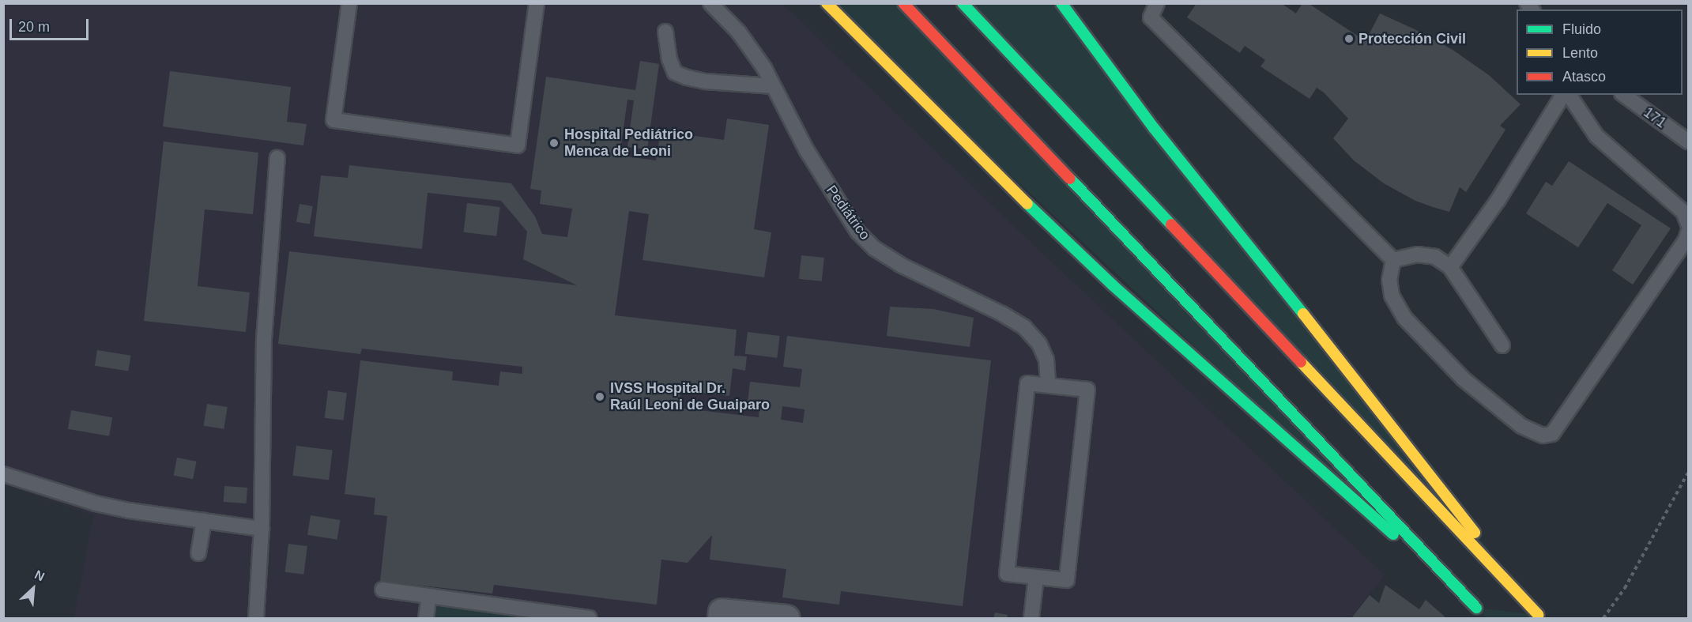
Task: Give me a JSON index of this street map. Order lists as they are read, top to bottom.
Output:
{
  "streets": {
    "lane": ["171", "Pediátrico"]
  },
  "places": ["Protección Civil", "Hospital Pediátrico Menca de Leoni", "IVSS Hospital Dr. Raúl Leoni de Guaiparo"],
  "legend": ["Fluido", "Lento", "Atasco"],
  "scale_bar": "20 m",
  "north": "top right"
}
